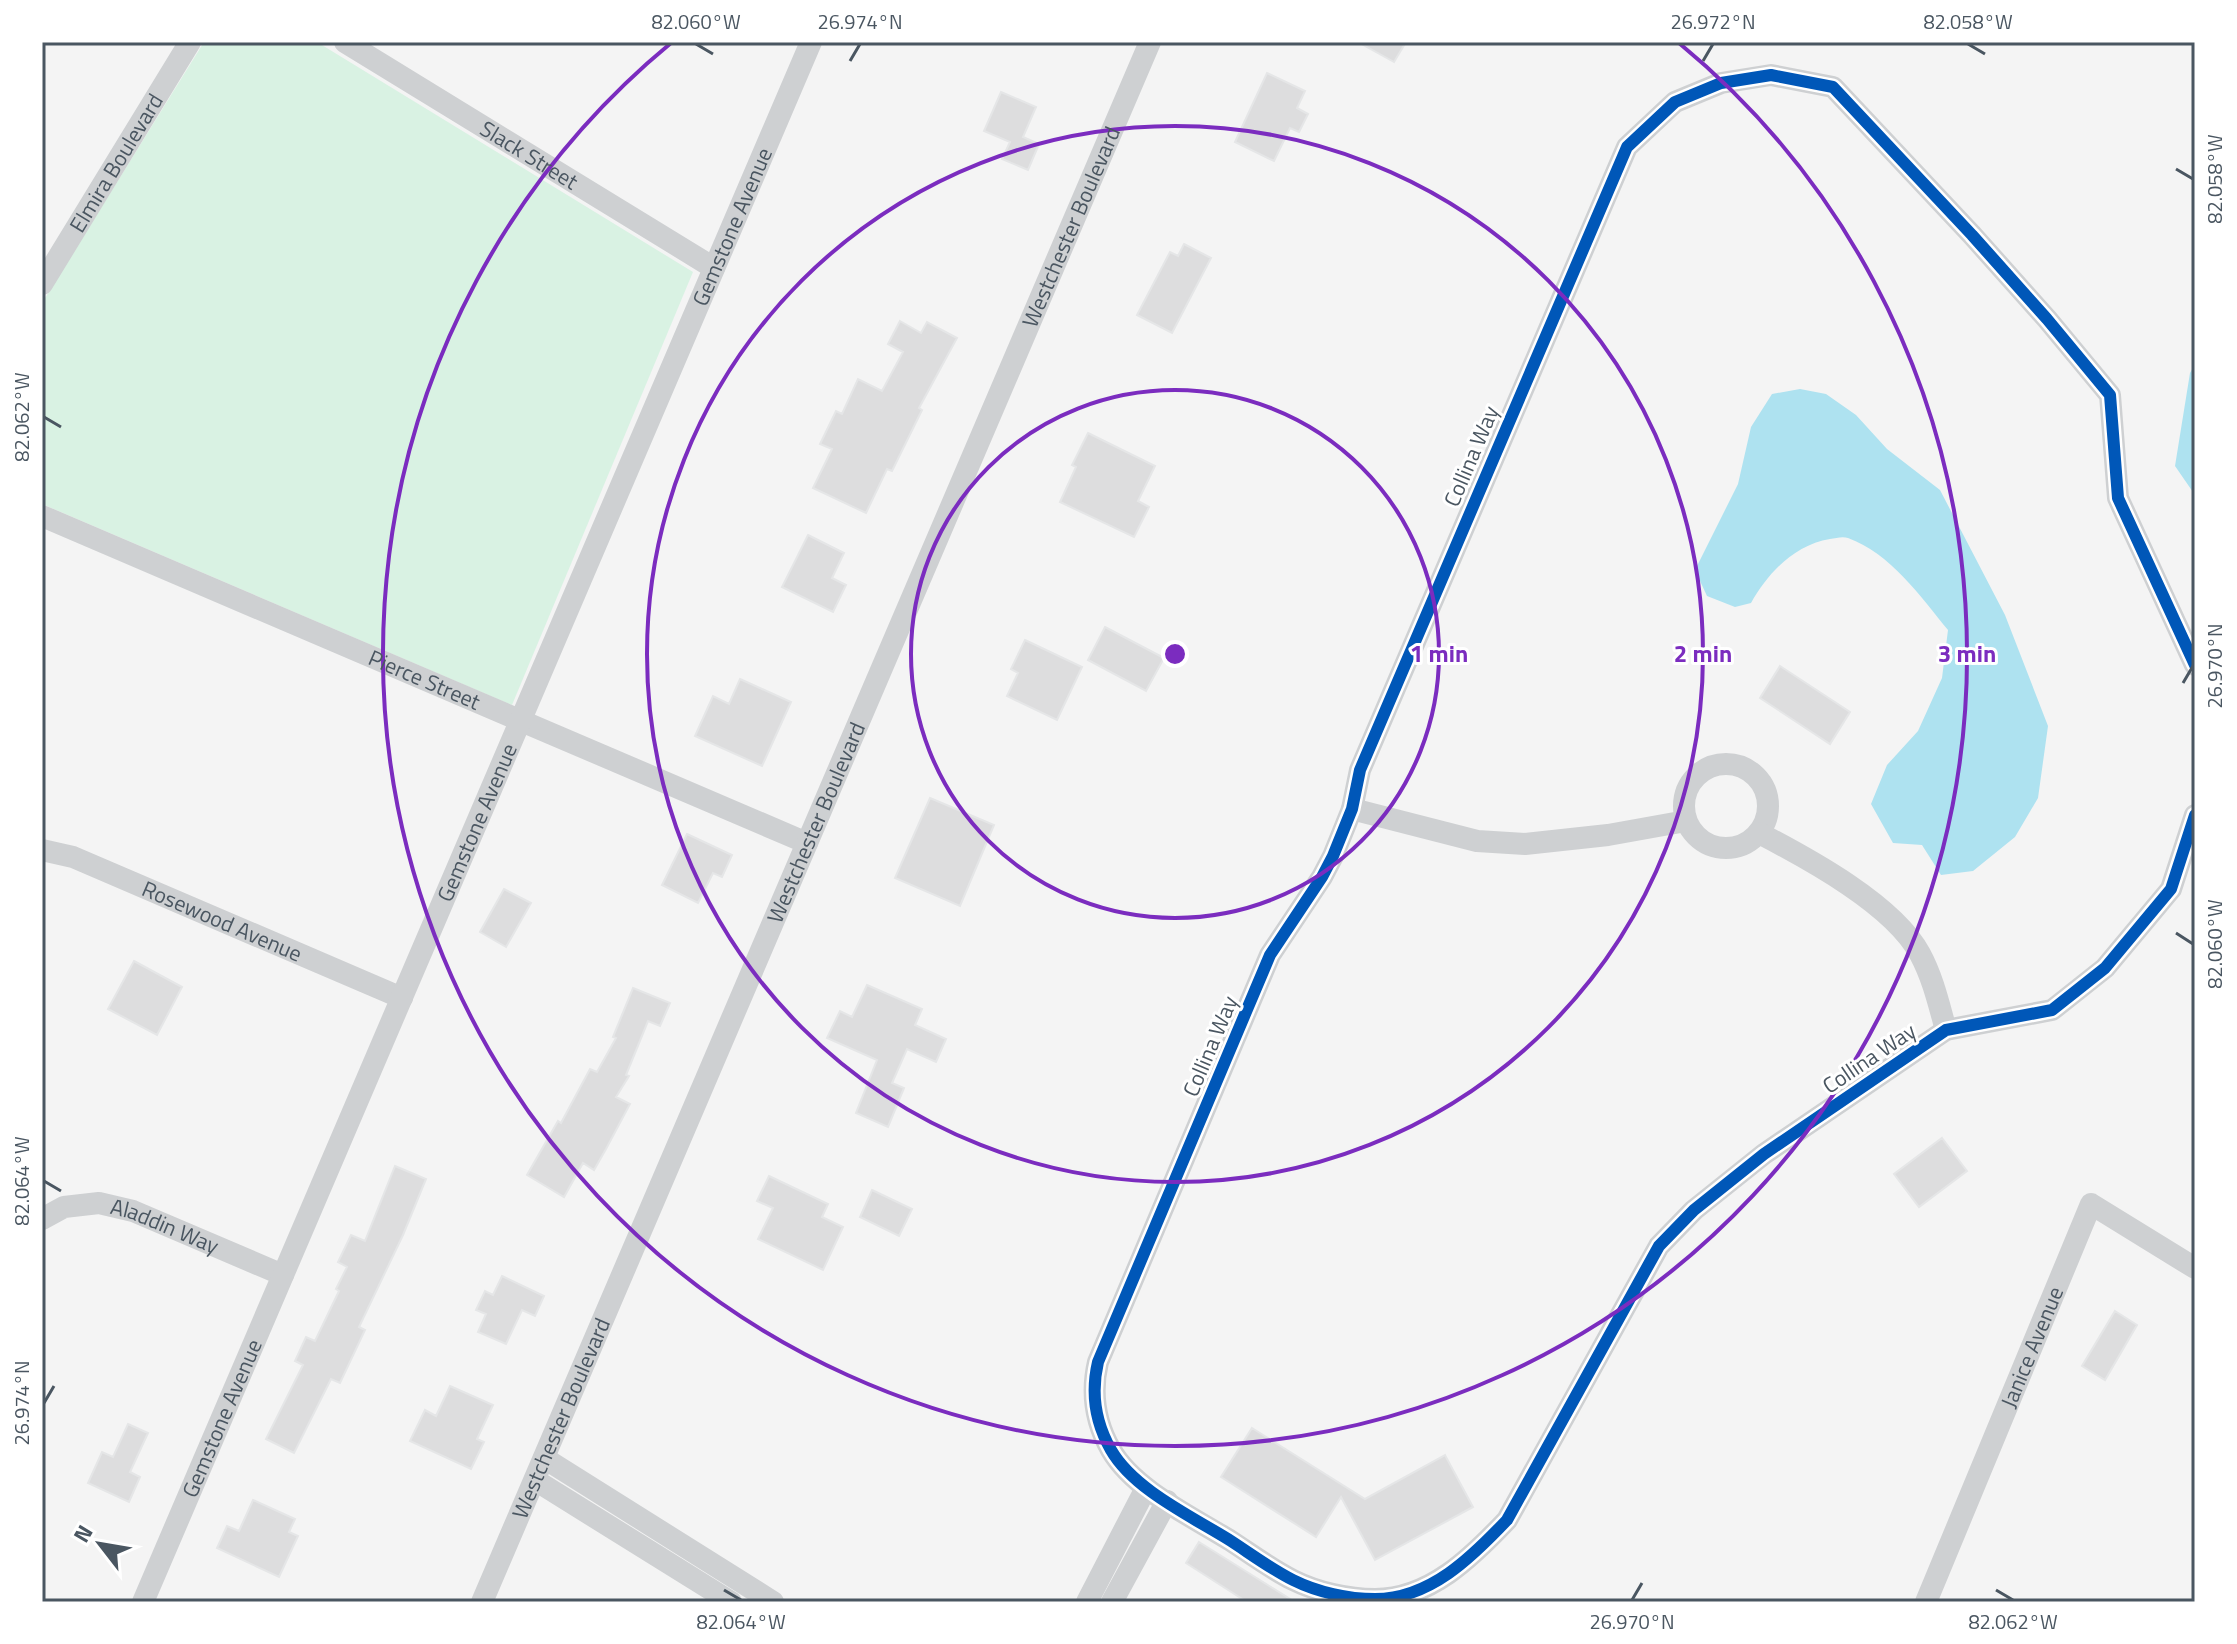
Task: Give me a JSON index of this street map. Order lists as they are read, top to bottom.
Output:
{
  "streets": {
    "street": [
      "Slack Street",
      "Elmira Boulevard",
      "Gemstone Avenue",
      "Westchester Boulevard",
      "Collina Way",
      "Pierce Street",
      "Rosewood Avenue",
      "Aladdin Way",
      "Janice Avenue"
    ]
  },
  "crossings": [
    ["Slack Street", "Gemstone Avenue"],
    ["Gemstone Avenue", "Pierce Street"],
    ["Gemstone Avenue", "Rosewood Avenue"],
    ["Gemstone Avenue", "Aladdin Way"],
    ["Westchester Boulevard", "Pierce Street"]
  ],
  "north": "top left",
  "coordinates": [
    "82.060°W",
    "26.974°N",
    "26.972°N",
    "82.058°W",
    "82.062°W",
    "26.970°N",
    "82.064°W"
  ],
  "rings": ["1 min", "2 min", "3 min"]
}
